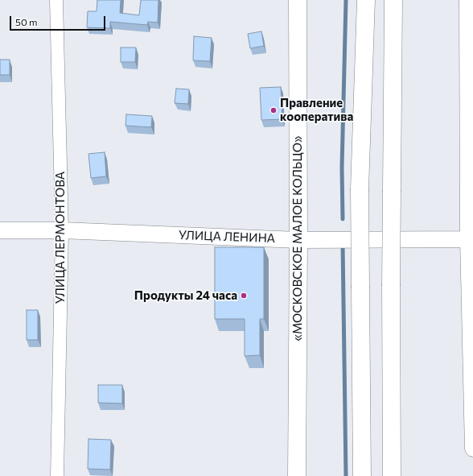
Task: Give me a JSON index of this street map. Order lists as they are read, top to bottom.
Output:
{
  "streets": {
    "highway": ["«МОСКОВСКОЕ МАЛОЕ КОЛЬЦО»"],
    "street": ["УЛИЦА ЛЕНИНА", "УЛИЦА ЛЕРМОНТОВА"]
  },
  "crossings": [
    ["УЛИЦА ЛЕНИНА", "УЛИЦА ЛЕРМОНТОВА"],
    ["УЛИЦА ЛЕНИНА", "«МОСКОВСКОЕ МАЛОЕ КОЛЬЦО»"]
  ],
  "places": ["Правление кооператива", "Продукты 24 часа"],
  "scale_bar": "50 m"
}
